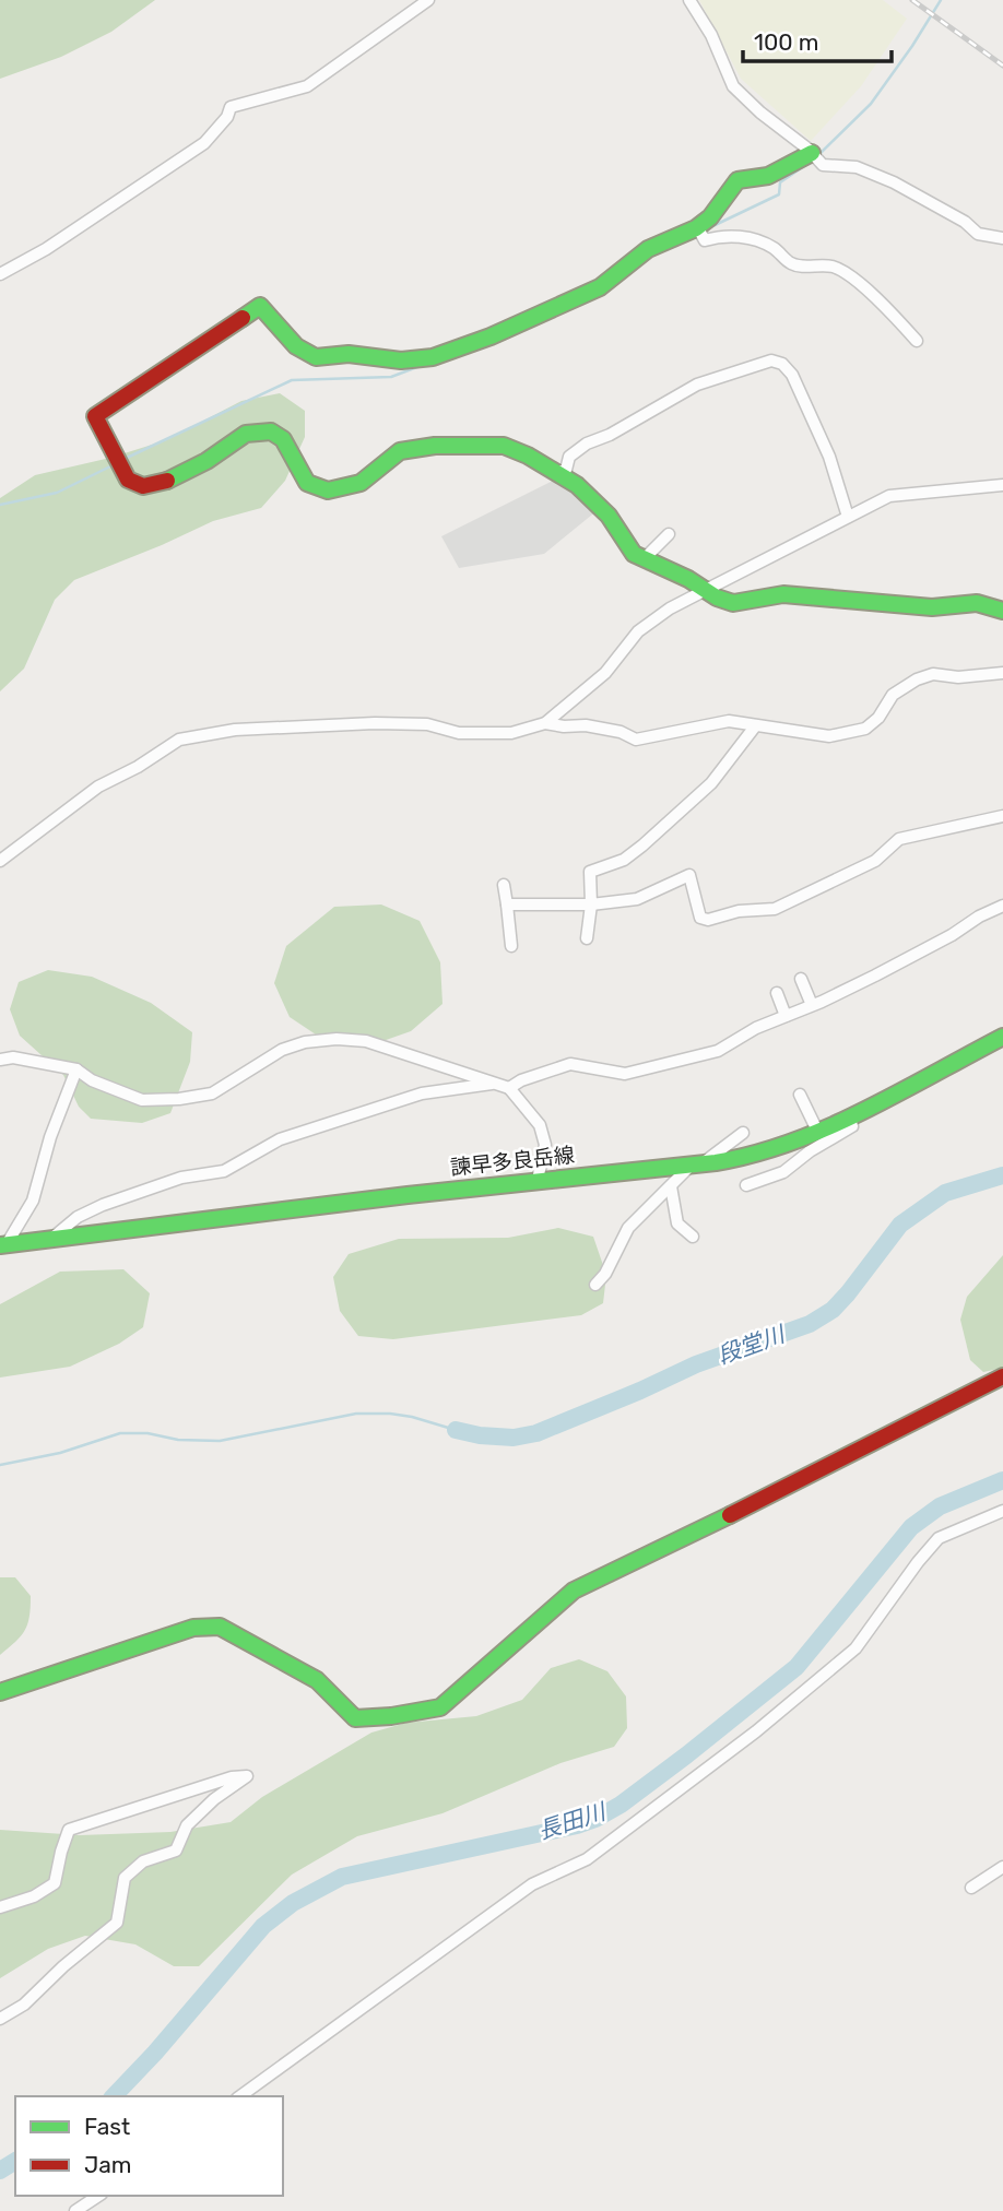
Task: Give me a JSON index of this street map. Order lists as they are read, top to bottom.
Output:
{
  "streets": {
    "street": ["諫早多良岳線"]
  },
  "water": ["段堂川", "長田川"],
  "legend": ["Fast", "Jam"],
  "scale_bar": "100 m"
}
